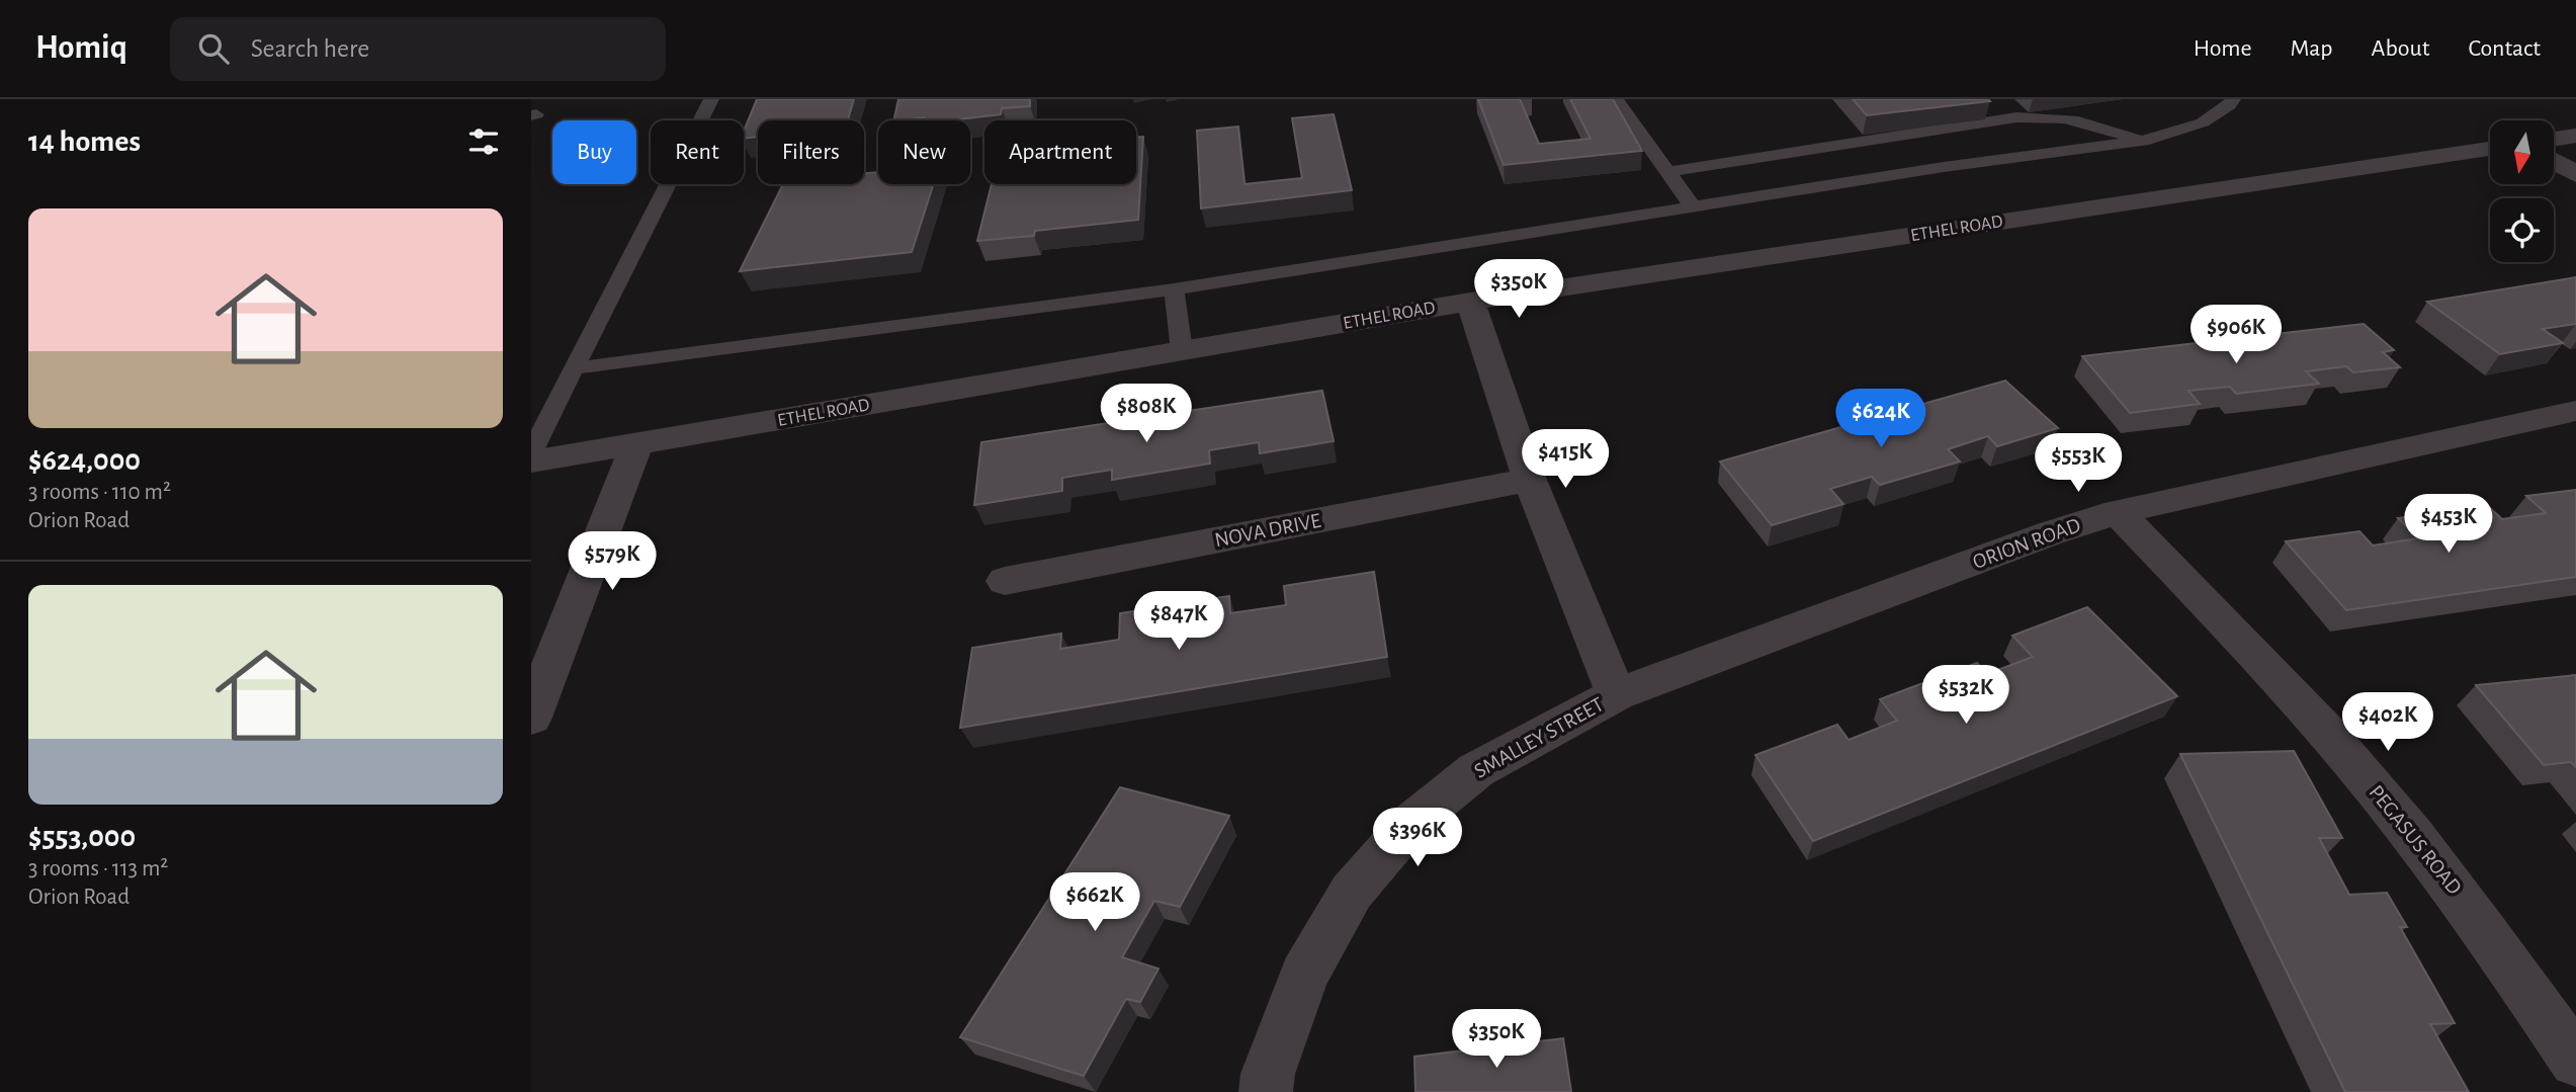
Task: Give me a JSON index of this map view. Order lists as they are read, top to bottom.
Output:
{
  "streets": {
    "street": [
      "ETHEL ROAD",
      "NOVA DRIVE",
      "ORION ROAD",
      "SMALLEY STREET",
      "PEGASUS ROAD"
    ]
  },
  "crossings": [
    ["ETHEL ROAD", "SMALLEY STREET"],
    ["NOVA DRIVE", "SMALLEY STREET"],
    ["ORION ROAD", "SMALLEY STREET"],
    ["ORION ROAD", "PEGASUS ROAD"]
  ],
  "north": "bottom",
  "page": {
    "header": "Homiq",
    "search": "Search here",
    "nav": [
      "Home",
      "Map",
      "About",
      "Contact"
    ],
    "heading": "14 homes",
    "chip": [
      "Buy",
      "Rent",
      "Filters",
      "New",
      "Apartment"
    ],
    "list": [
      {
        "name": "$624,000",
        "note": "3 rooms · 110 m² · Orion Road"
      },
      {
        "name": "$553,000",
        "note": "3 rooms · 113 m² · Orion Road"
      }
    ],
    "price": [
      "$350K",
      "$906K",
      "$808K",
      "$624K",
      "$415K",
      "$553K",
      "$453K",
      "$579K",
      "$847K",
      "$532K",
      "$402K",
      "$396K",
      "$662K",
      "$350K"
    ]
  }
}
